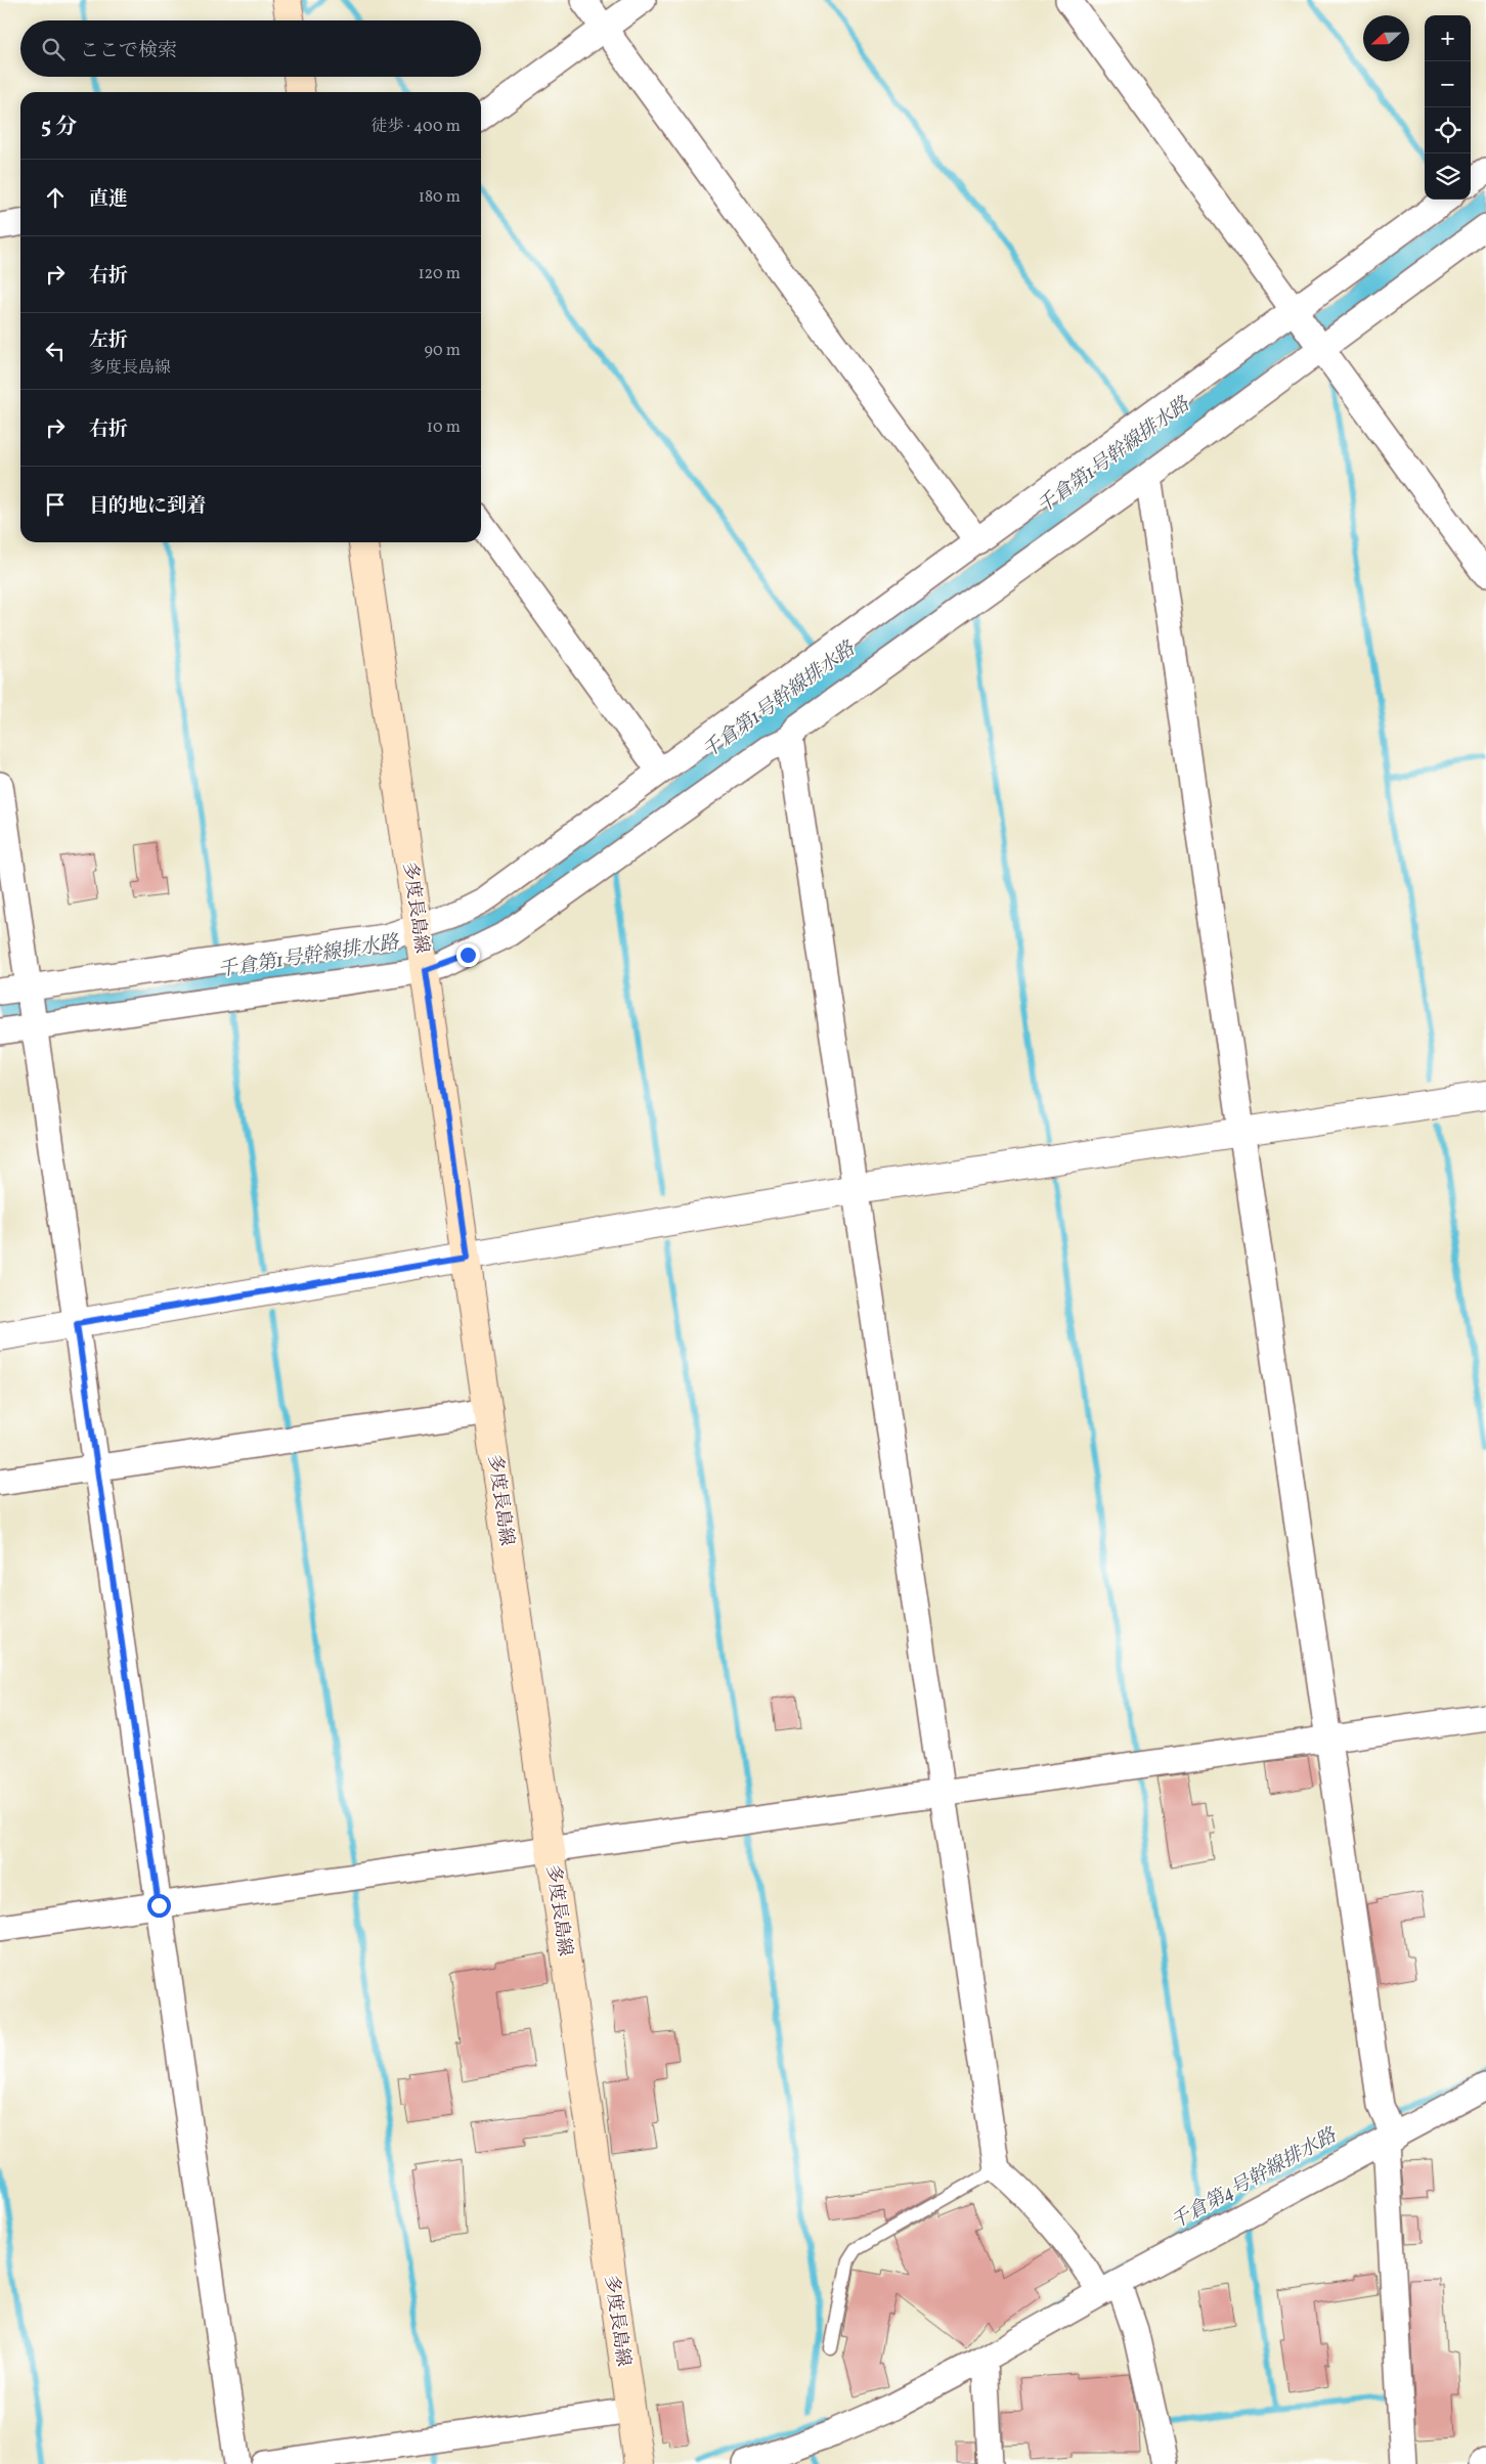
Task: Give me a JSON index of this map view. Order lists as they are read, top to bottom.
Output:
{
  "streets": {
    "main road": ["多度長島線"]
  },
  "water": ["千倉第1号幹線排水路", "千倉第4号幹線排水路"],
  "north": "left",
  "page": {
    "map_buttons": ["+", "−"],
    "search": "ここで検索",
    "heading": ["5 分", "徒歩 · 400 m"],
    "list": [
      ["直進", "180 m"],
      ["右折", "120 m"],
      ["左折", "多度長島線", "90 m"],
      ["右折", "10 m"],
      "目的地に到着"
    ]
  }
}
